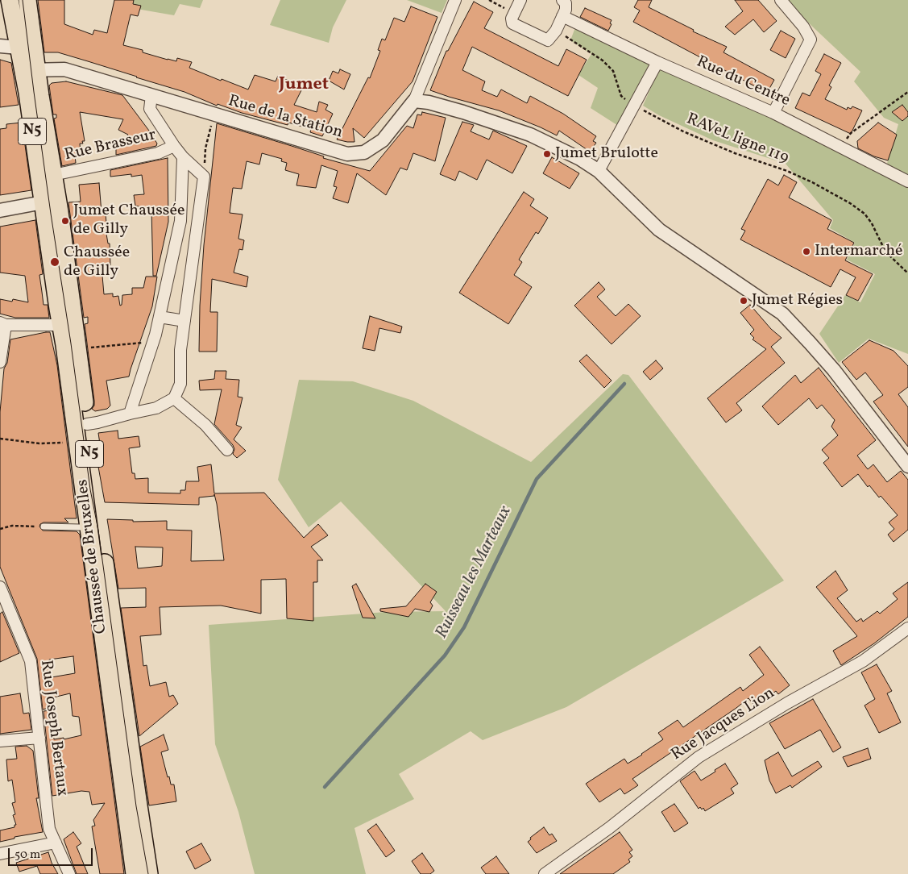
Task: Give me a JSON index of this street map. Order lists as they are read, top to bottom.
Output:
{
  "streets": {
    "main road": ["N5", "Chaussée de Bruxelles"],
    "street": [
      "Rue du Centre",
      "Rue de la Station",
      "Rue Brasseur",
      "Rue Jacques Lion",
      "Rue Joseph Bertaux"
    ],
    "path": ["RAVeL ligne 119"]
  },
  "crossings": [
    ["Rue de la Station", "Chaussée de Bruxelles"],
    ["Rue Brasseur", "Chaussée de Bruxelles"]
  ],
  "districts": ["Jumet"],
  "water": ["Ruisseau les Marteaux"],
  "places": [
    "Jumet Brulotte",
    "Jumet Chaussée de Gilly",
    "Intermarché",
    "Chaussée de Gilly",
    "Jumet Régies"
  ],
  "scale_bar": "50 m"
}
